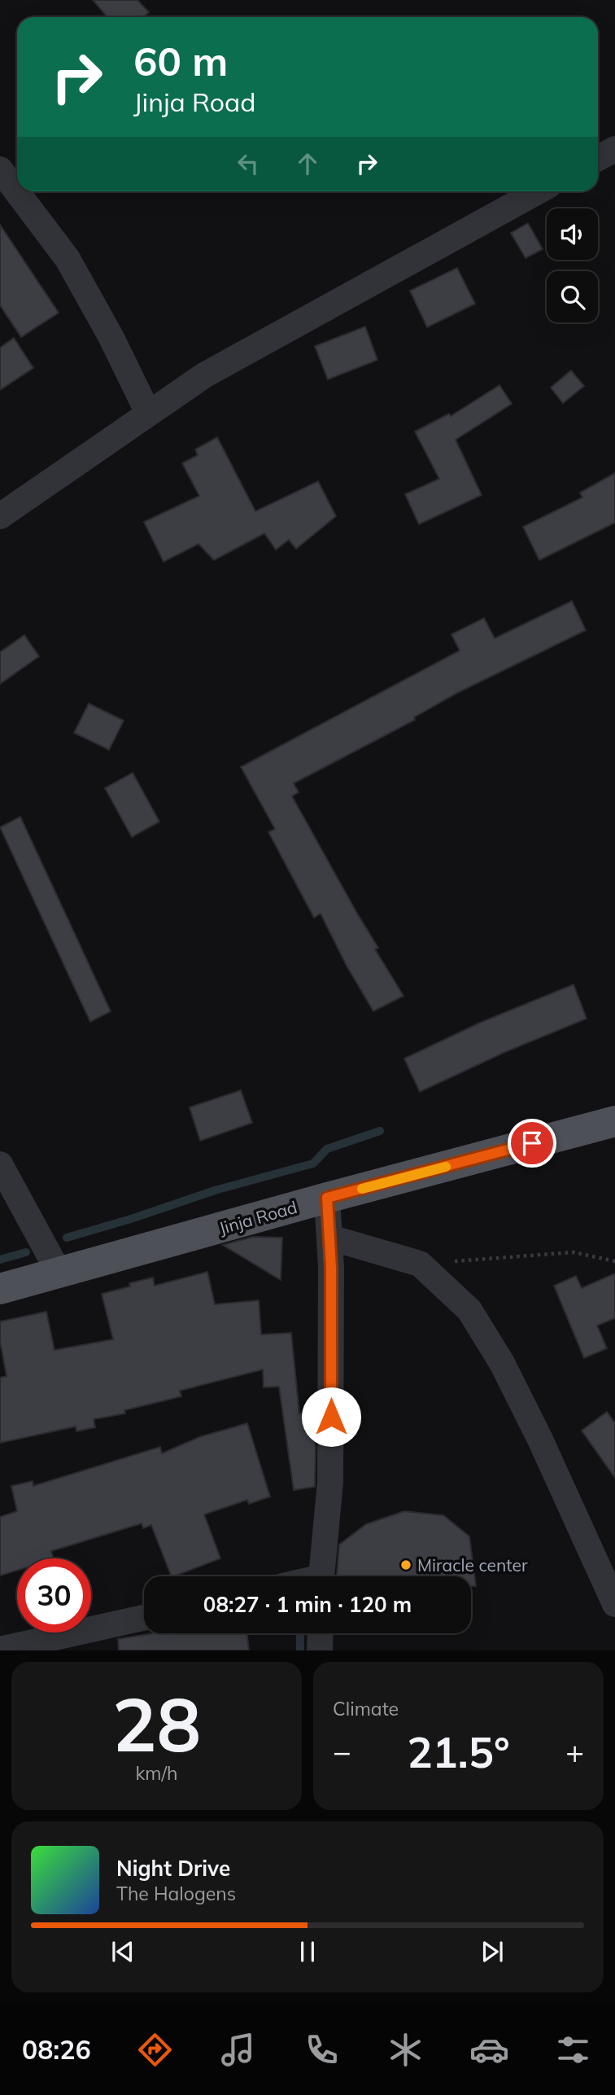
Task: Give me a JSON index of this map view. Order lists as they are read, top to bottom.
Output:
{
  "streets": {
    "main road": ["Jinja Road"]
  },
  "places": ["Miracle center"],
  "page": {
    "turn": ["60 m", "Jinja Road"],
    "limit": "30",
    "trip": "08:27 · 1 min · 120 m",
    "tile": [
      ["28", "km/h"],
      "Climate"
    ],
    "heat": ["−", "21.5°", "+"],
    "song": ["Night Drive", "The Halogens"],
    "tabs": "08:26"
  }
}
